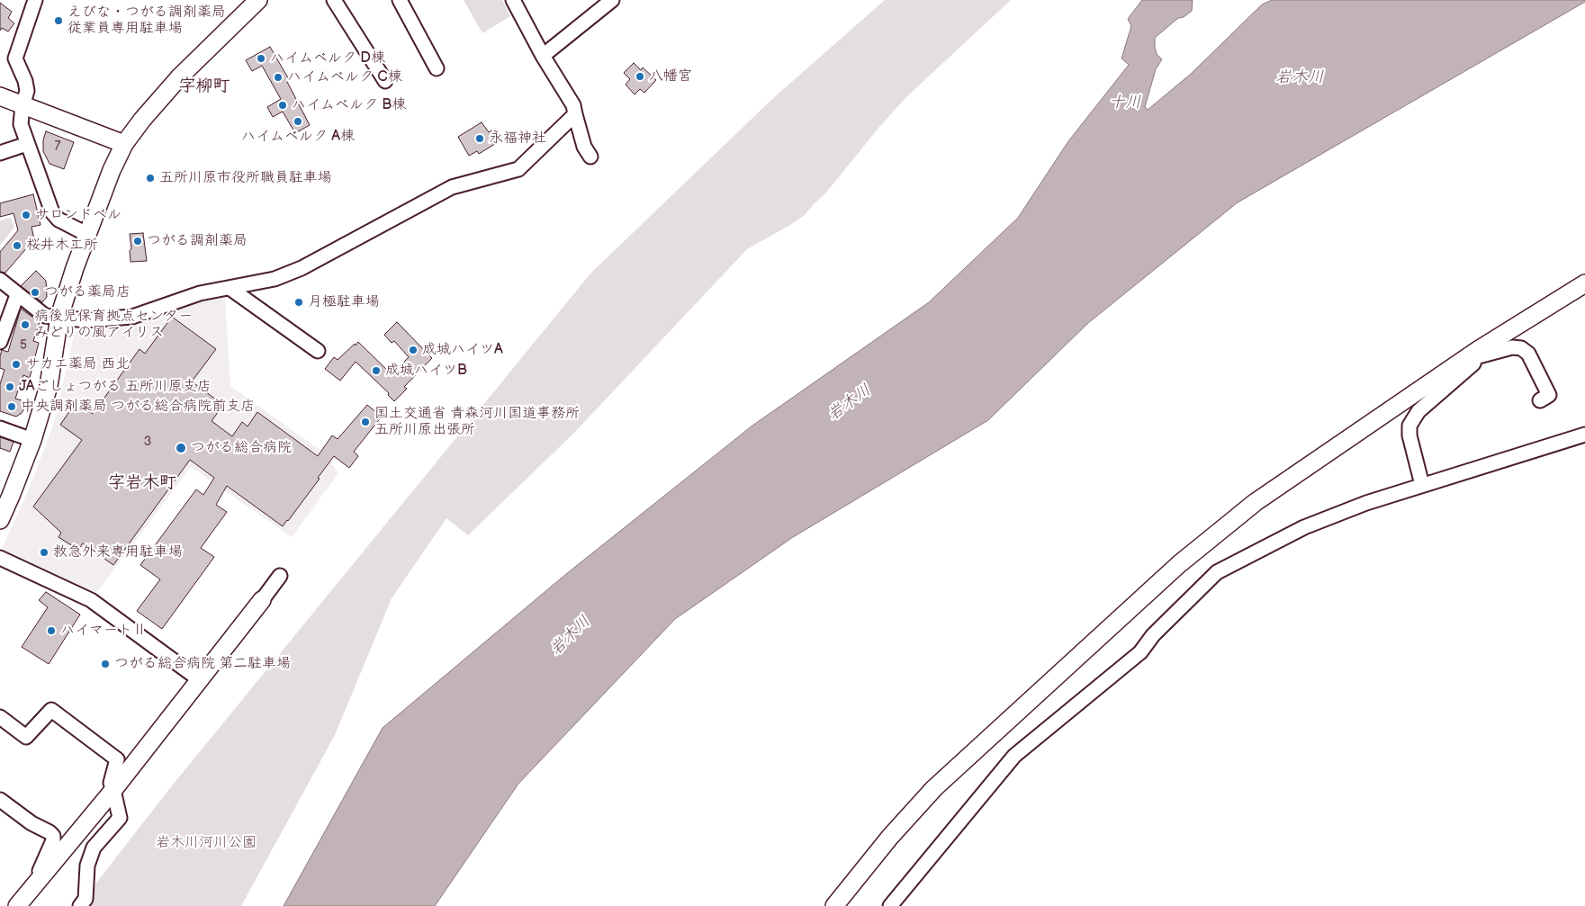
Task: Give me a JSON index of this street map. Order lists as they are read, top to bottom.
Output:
{
  "districts": ["字柳町", "字岩木町"],
  "water": ["岩木川", "十川"],
  "parks": ["岩木川河川公園"],
  "places": [
    "えびな・つがる調剤薬局 従業員専用駐車場",
    "ハイムベルク D棟",
    "八幡宮",
    "ハイムベルク C棟",
    "ハイムベルク B棟",
    "ハイムベルク A棟",
    "永福神社",
    "五所川原市役所職員駐車場",
    "サロンドベル",
    "つがる調剤薬局",
    "桜井木工所",
    "つがる薬局店",
    "月極駐車場",
    "病後児保育拠点センター みどりの風アイリス",
    "成城ハイツA",
    "サカエ薬局 西北",
    "成城ハイツB",
    "JAごしょつがる 五所川原支店",
    "中央調剤薬局 つがる総合病院前支店",
    "国土交通省 青森河川国道事務所 五所川原出張所",
    "つがる総合病院",
    "救急外来専用駐車場",
    "ハイマートⅡ",
    "つがる総合病院 第二駐車場"
  ],
  "house_numbers": ["7", "5", "3"]
}
